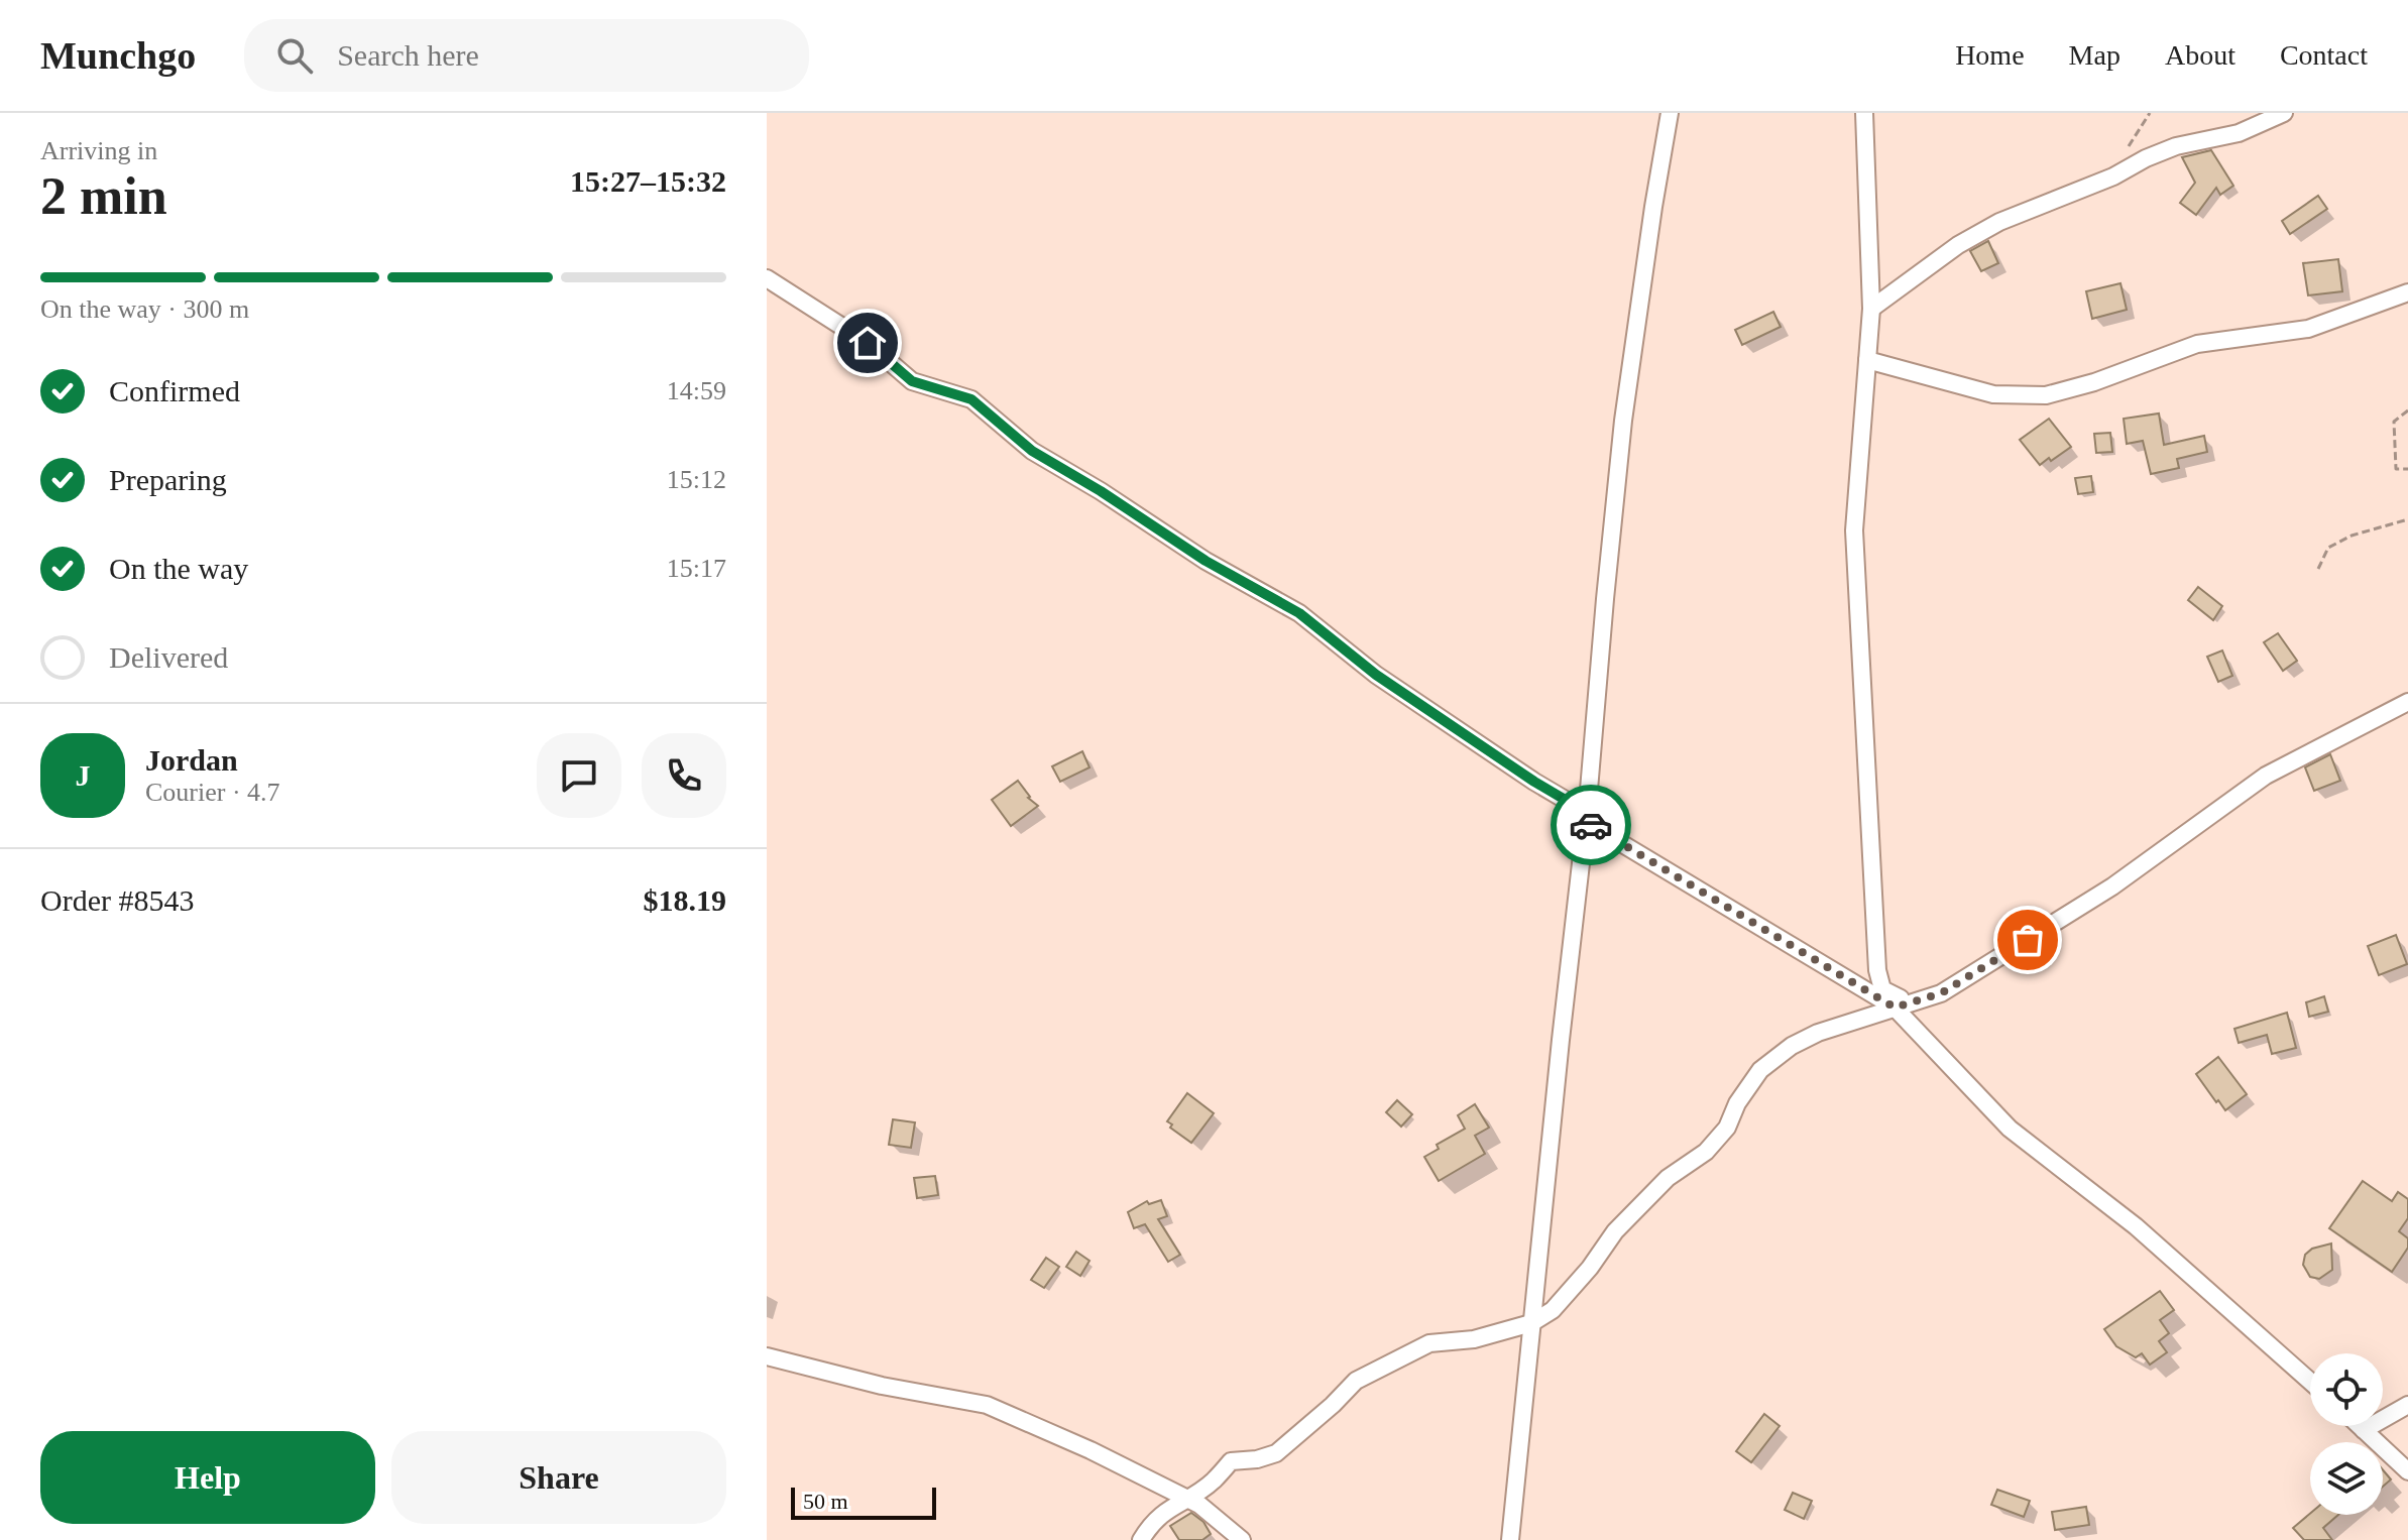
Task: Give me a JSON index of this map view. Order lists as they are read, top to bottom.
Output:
{
  "scale_bar": "50 m",
  "page": {
    "header": "Munchgo",
    "search": "Search here",
    "nav": [
      "Home",
      "Map",
      "About",
      "Contact"
    ],
    "heading": ["2 min", "Arriving in", "15:27–15:32"],
    "panel": [
      "Jordan",
      "Courier · 4.7",
      "Order #8543",
      "$18.19"
    ],
    "bar": "On the way · 300 m",
    "list": [
      ["Confirmed", "14:59"],
      ["Preparing", "15:12"],
      ["On the way", "15:17"],
      "Delivered"
    ],
    "round": "J",
    "buttons": ["Help", "Share"],
    "scale": "50 m"
  }
}
